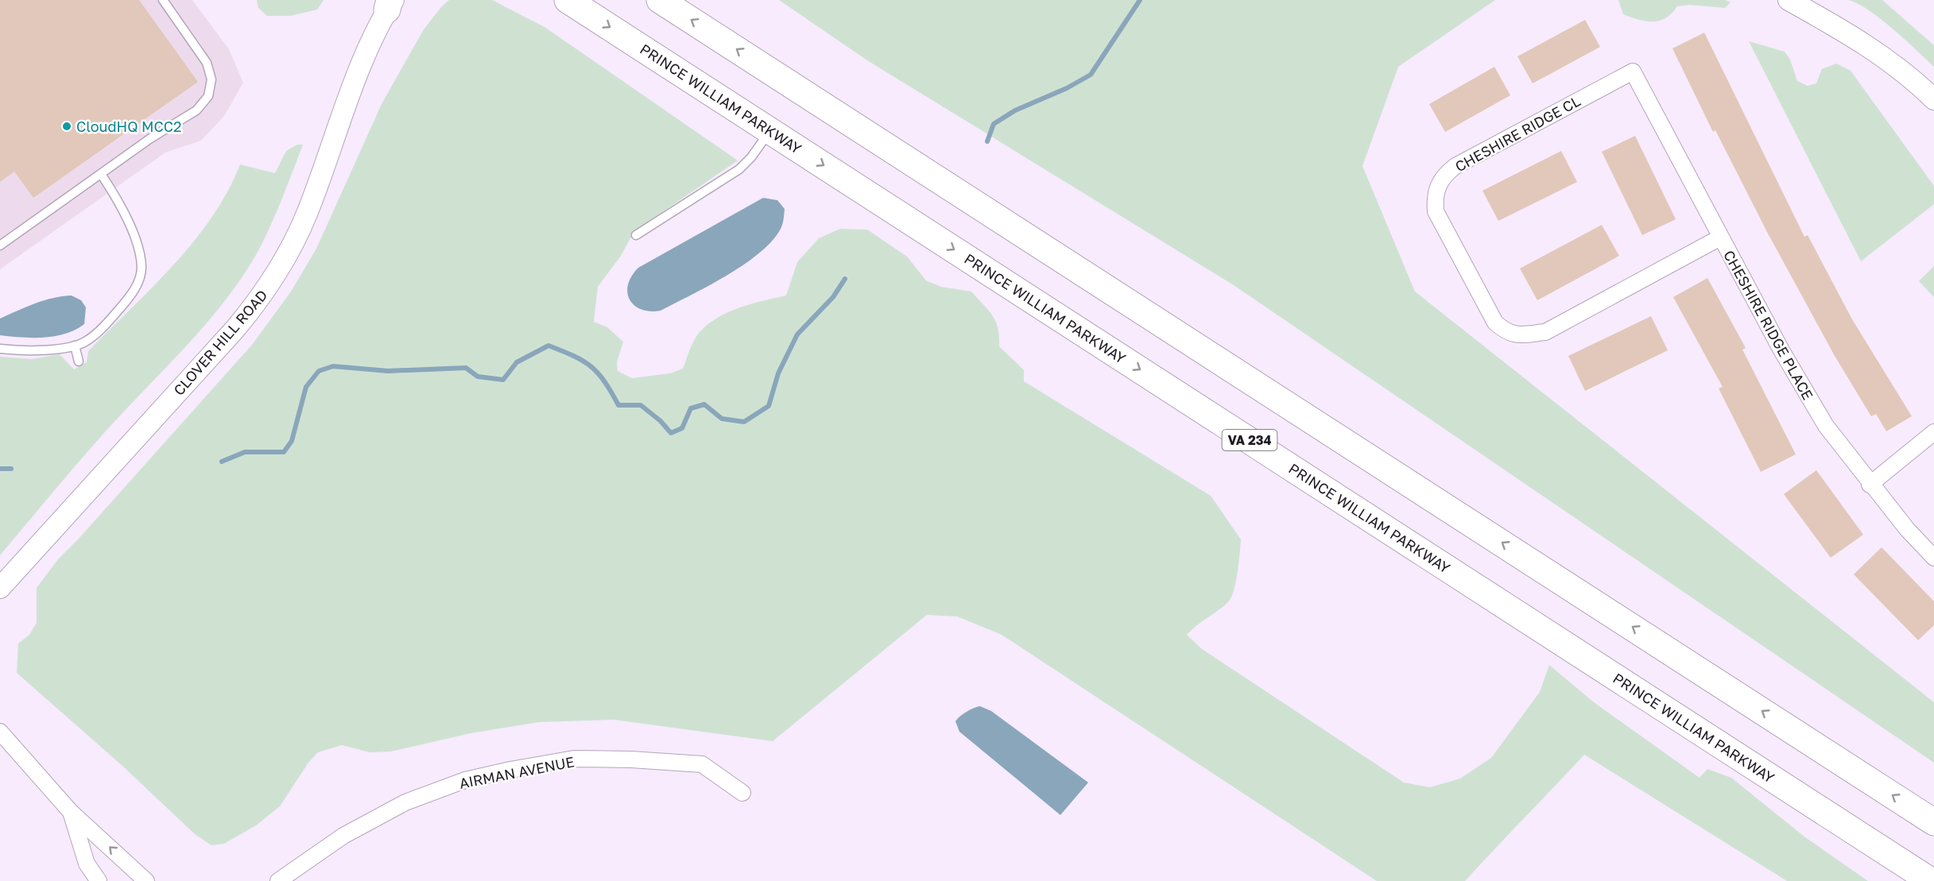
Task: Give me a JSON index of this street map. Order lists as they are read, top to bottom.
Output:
{
  "streets": {
    "highway": ["PRINCE WILLIAM PARKWAY", "VA 234"],
    "street": [
      "CHESHIRE RIDGE CL",
      "CHESHIRE RIDGE PLACE",
      "CLOVER HILL ROAD",
      "AIRMAN AVENUE"
    ]
  },
  "crossings": [
    ["CHESHIRE RIDGE CL", "CHESHIRE RIDGE PLACE"]
  ],
  "places": ["CloudHQ MCC2"]
}
